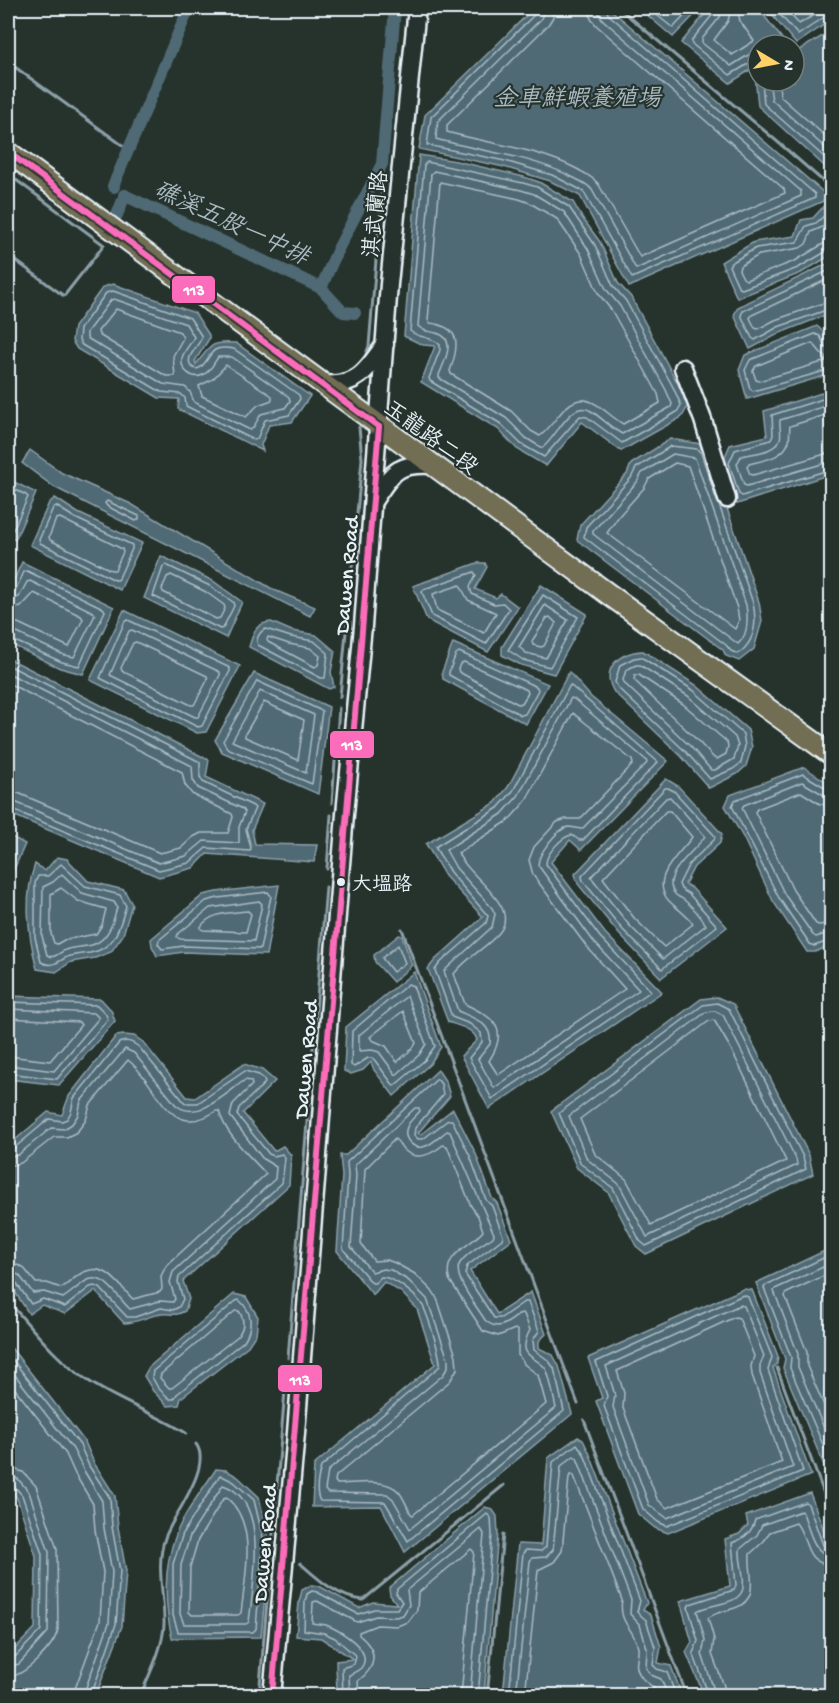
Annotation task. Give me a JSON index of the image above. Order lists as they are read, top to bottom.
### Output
{
  "streets": {
    "main road": ["玉龍路二段"],
    "street": ["淇武蘭路", "Dawen Road"]
  },
  "crossings": [
    ["淇武蘭路", "玉龍路二段"],
    ["淇武蘭路", "Dawen Road"],
    ["玉龍路二段", "Dawen Road"]
  ],
  "water": ["金車鮮蝦養殖場", "礁溪五股一中排"],
  "places": ["大塭路"],
  "lines": ["transit line 113"],
  "north": "right"
}
